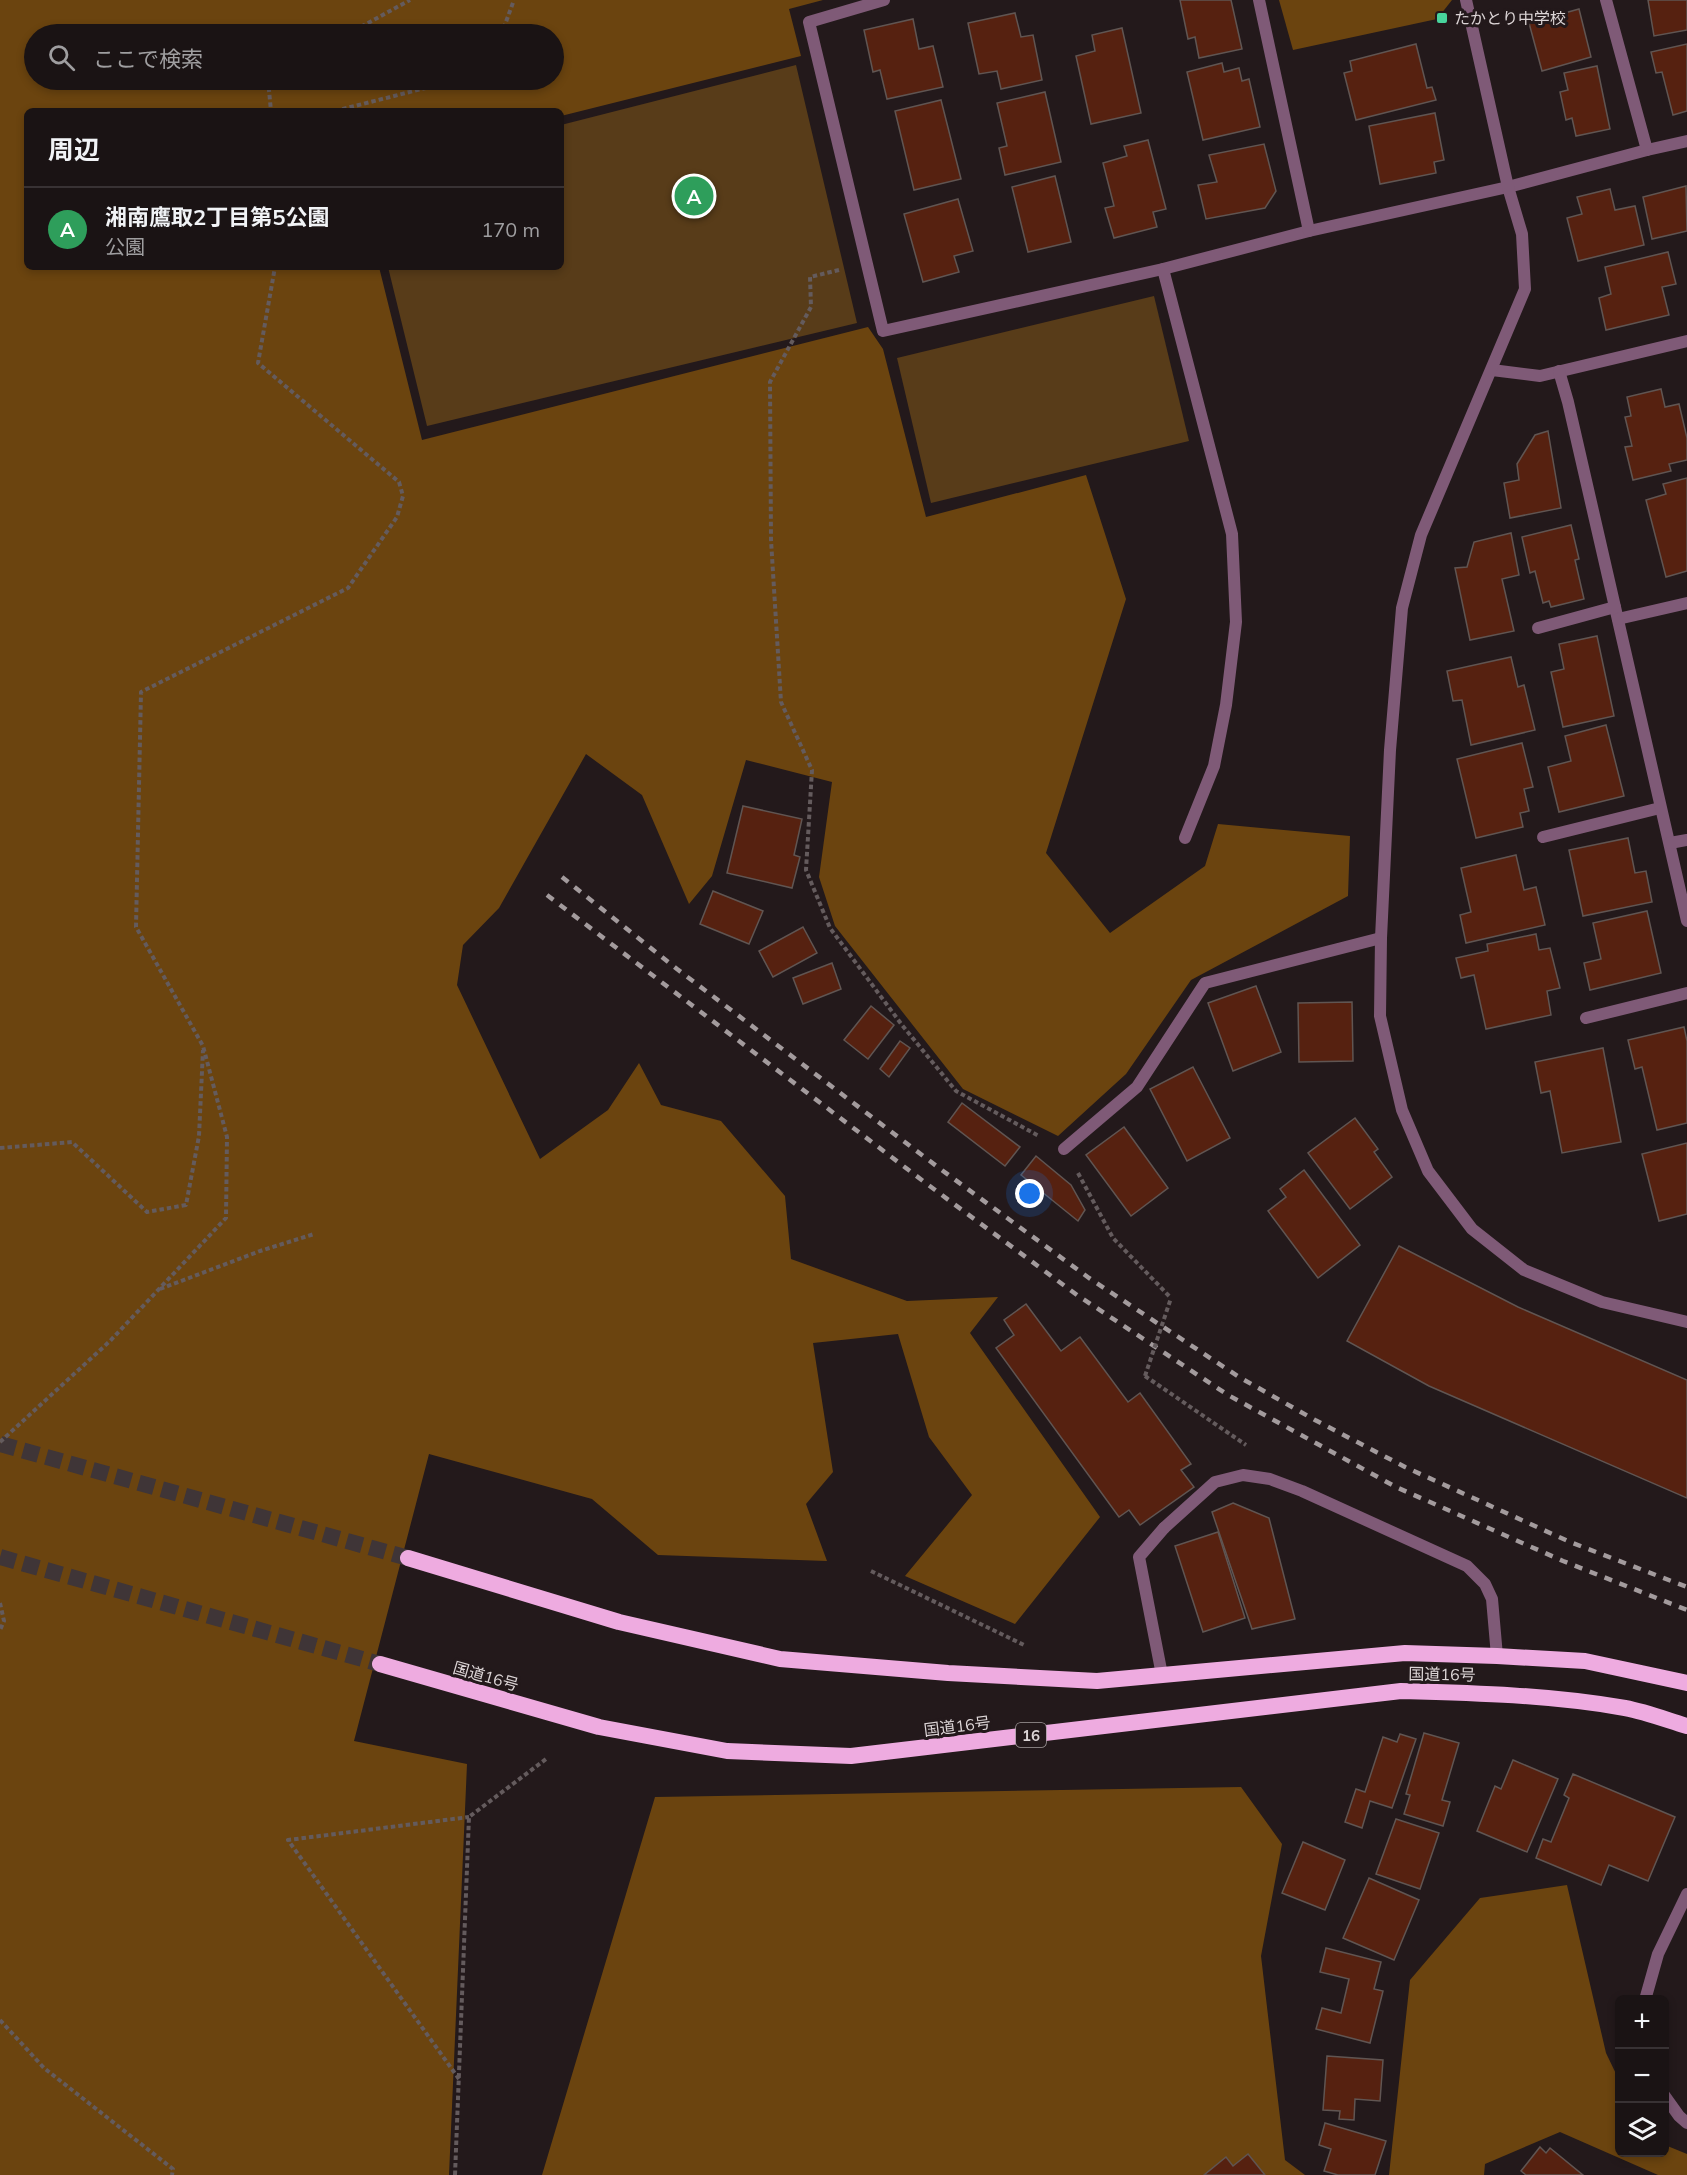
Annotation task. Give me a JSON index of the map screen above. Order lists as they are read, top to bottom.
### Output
{
  "streets": {
    "highway": ["国道16号", "16"]
  },
  "places": {
    "transit": ["たかとり中学校"]
  },
  "page": {
    "search": "ここで検索",
    "heading": "周辺",
    "pins": "A",
    "list": [
      {
        "mark": "A",
        "name": "湘南鷹取2丁目第5公園",
        "note": "公園",
        "value": "170 m"
      }
    ],
    "map_buttons": ["+", "−"]
  }
}
